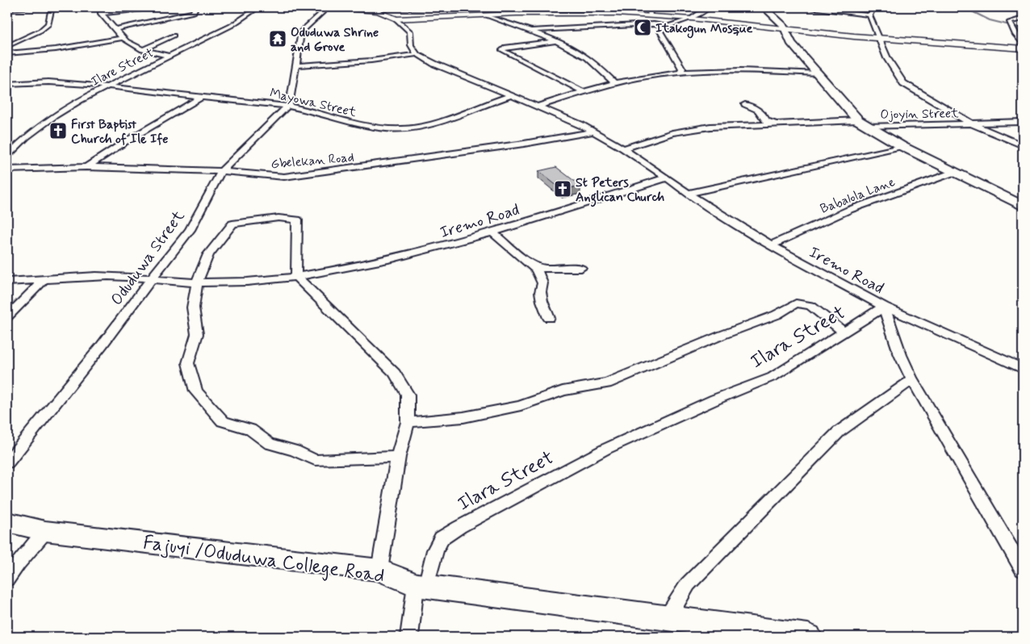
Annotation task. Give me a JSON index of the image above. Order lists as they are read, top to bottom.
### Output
{
  "streets": {
    "main road": ["Fajuyi /Oduduwa College Road"],
    "street": [
      "Ilare Street",
      "Mayowa Street",
      "Ojoyin Street",
      "Gbelekan Road",
      "Babalola Lane",
      "Iremo Road",
      "Oduduwa Street",
      "Ilara Street"
    ]
  },
  "crossings": [
    ["Ilare Street", "Mayowa Street"],
    ["Mayowa Street", "Iremo Road"],
    ["Mayowa Street", "Oduduwa Street"],
    ["Ojoyin Street", "Iremo Road"],
    ["Gbelekan Road", "Iremo Road"],
    ["Gbelekan Road", "Oduduwa Street"],
    ["Babalola Lane", "Iremo Road"],
    ["Iremo Road", "Oduduwa Street"],
    ["Iremo Road", "Ilara Street"],
    ["Ilara Street", "Fajuyi /Oduduwa College Road"]
  ],
  "places": {
    "mosque": ["Itakogun Mosque"],
    "temple": ["Oduduwa Shrine and Grove"],
    "church": ["First Baptist Church of Ile Ife", "St Peters Anglican Church"]
  }
}
